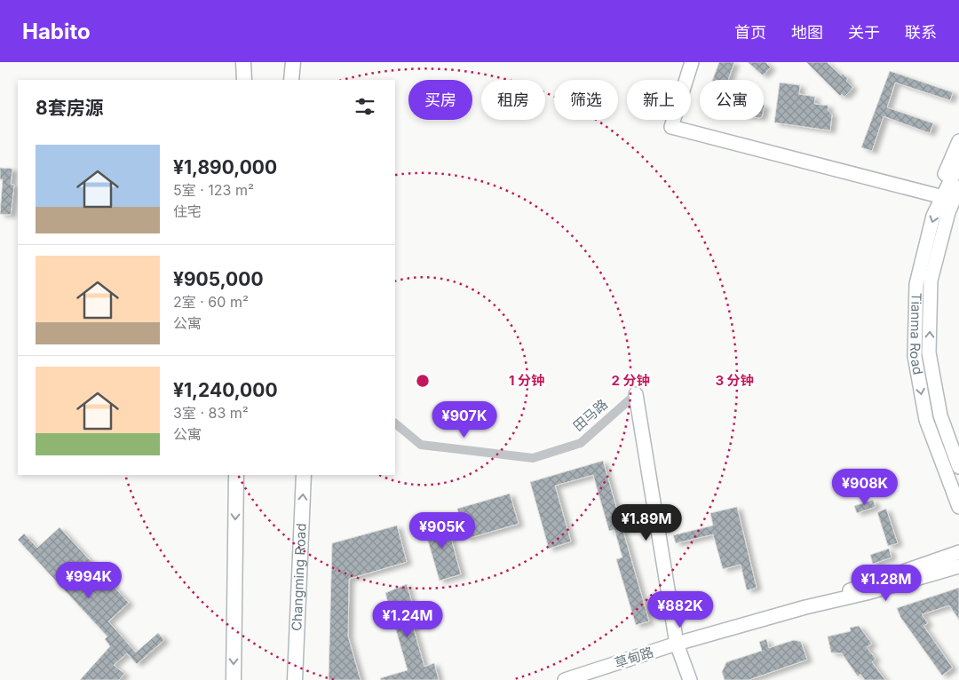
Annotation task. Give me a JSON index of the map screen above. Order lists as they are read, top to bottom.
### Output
{
  "streets": {
    "main road": ["Changming Road"],
    "street": ["Tianma Road", "田马路", "草甸路"]
  },
  "page": {
    "header": "Habito",
    "nav": [
      "首页",
      "地图",
      "关于",
      "联系"
    ],
    "chip": [
      "买房",
      "租房",
      "筛选",
      "新上",
      "公寓"
    ],
    "heading": "8套房源",
    "list": [
      {
        "name": "¥1,890,000",
        "note": "5室 · 123 m² · 住宅"
      },
      {
        "name": "¥905,000",
        "note": "2室 · 60 m² · 公寓"
      },
      {
        "name": "¥1,240,000",
        "note": "3室 · 83 m² · 公寓"
      }
    ],
    "price": [
      "¥907K",
      "¥908K",
      "¥1.89M",
      "¥905K",
      "¥994K",
      "¥1.28M",
      "¥882K",
      "¥1.24M"
    ]
  },
  "rings": ["1 分钟", "2 分钟", "3 分钟"]
}
